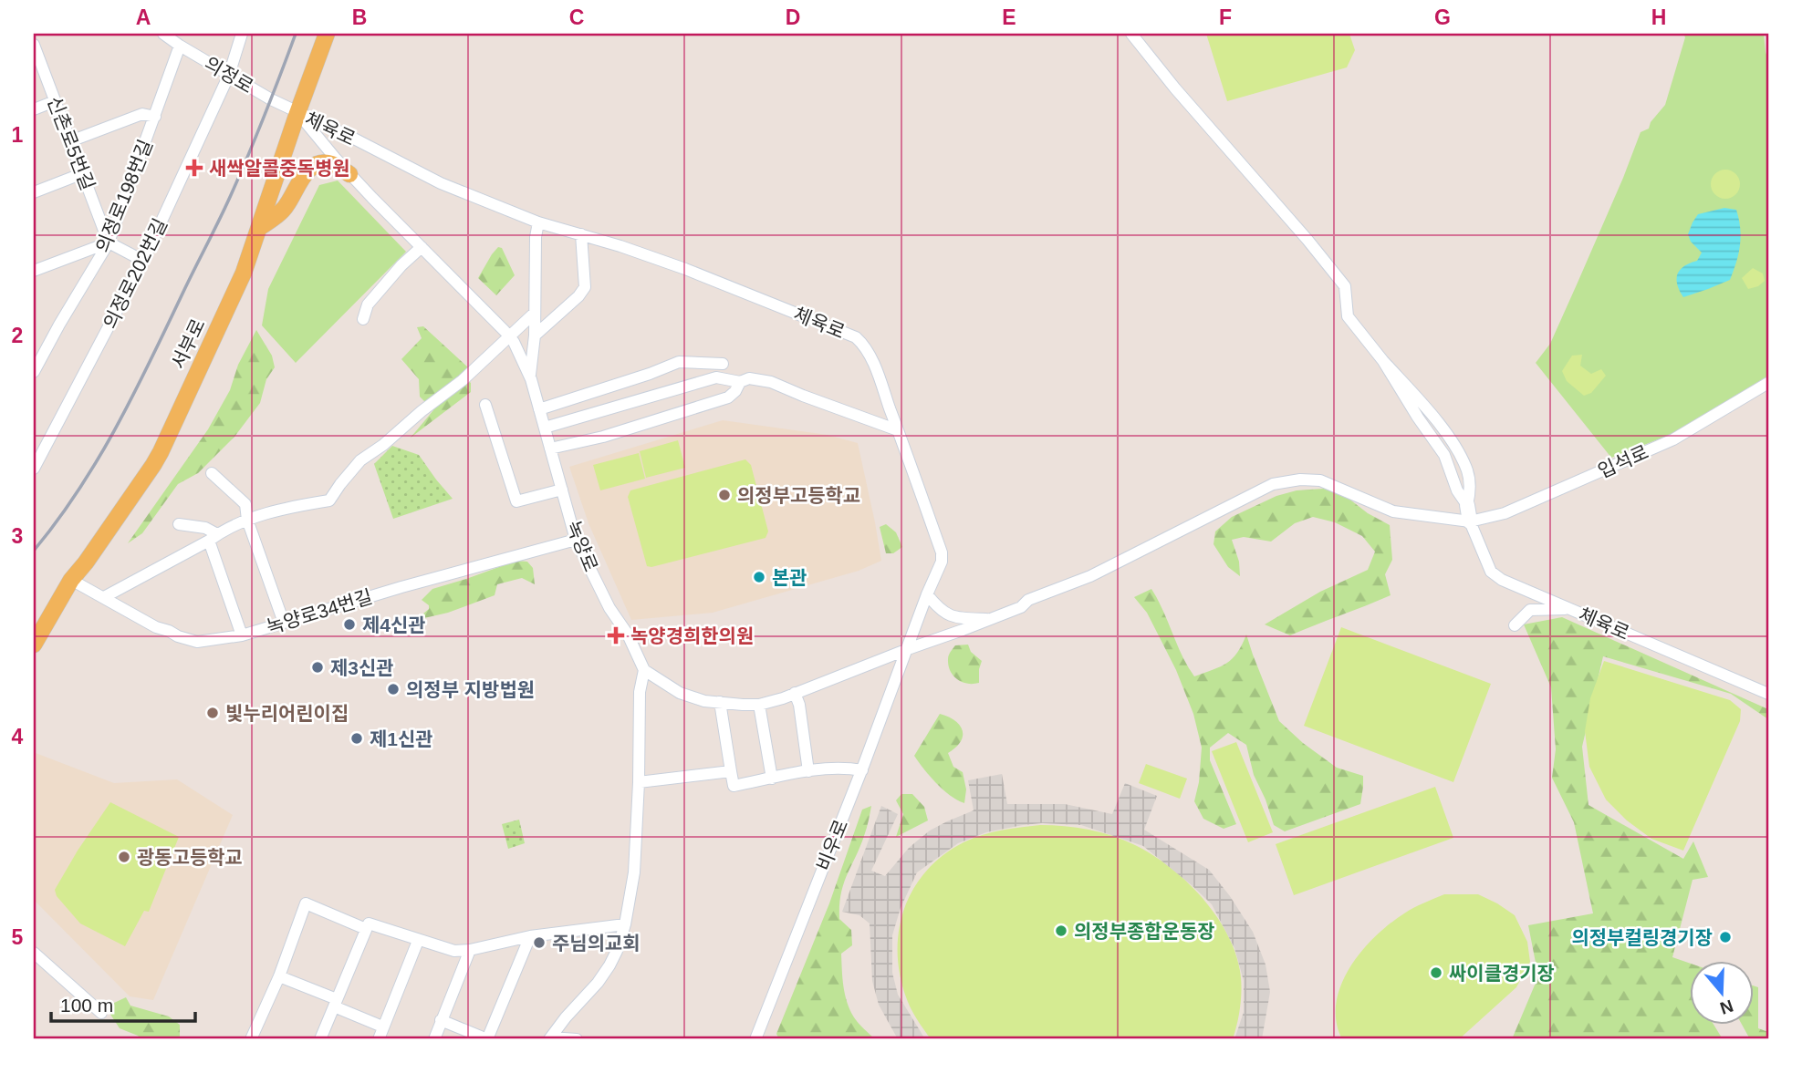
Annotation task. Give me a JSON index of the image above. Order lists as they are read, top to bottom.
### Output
{
  "streets": {
    "main road": ["서부로"],
    "street": [
      "의정로",
      "체육로",
      "신촌로5번길",
      "의정로198번길",
      "의정로202번길",
      "입석로",
      "녹양로",
      "녹양로34번길",
      "비우로"
    ]
  },
  "crossings": [
    ["의정로", "체육로"],
    ["의정로", "의정로198번길"],
    ["의정로", "의정로202번길"],
    ["의정로", "서부로"],
    ["의정로", "녹양로"],
    ["체육로", "서부로"],
    ["체육로", "입석로"],
    ["체육로", "녹양로"],
    ["체육로", "비우로"],
    ["신촌로5번길", "의정로198번길"],
    ["서부로", "녹양로"],
    ["서부로", "녹양로34번길"],
    ["입석로", "비우로"],
    ["녹양로", "녹양로34번길"]
  ],
  "places": {
    "health": ["새싹알콜중독병원", "녹양경희한의원"],
    "other": [
      "의정부고등학교",
      "본관",
      "제4신관",
      "제3신관",
      "의정부 지방법원",
      "빛누리어린이집",
      "제1신관",
      "광동고등학교",
      "의정부종합운동장",
      "의정부컬링경기장",
      "주님의교회",
      "싸이클경기장"
    ]
  },
  "scale_bar": "100 m",
  "north": "bottom",
  "grid": {
    "columns": [
      "A",
      "B",
      "C",
      "D",
      "E",
      "F",
      "G",
      "H"
    ],
    "rows": [
      "1",
      "2",
      "3",
      "4",
      "5"
    ]
  }
}
